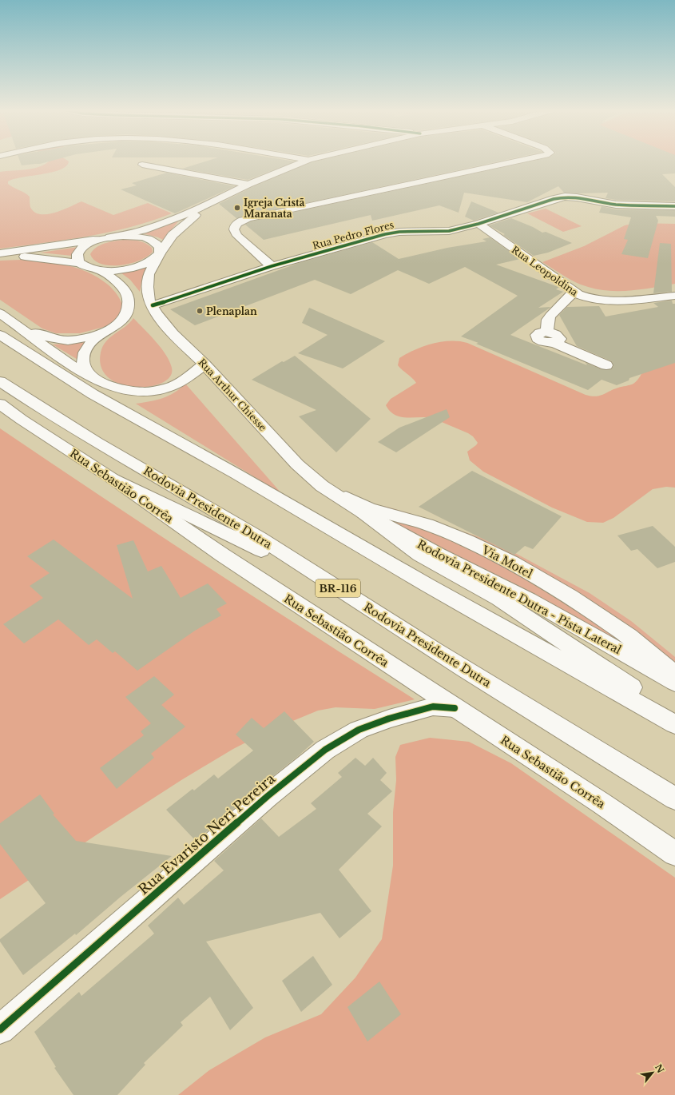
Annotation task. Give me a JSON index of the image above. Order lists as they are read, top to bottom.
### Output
{
  "streets": {
    "main road": [
      "Rua Pedro Flores",
      "Rua Leopoldina",
      "Rua Arthur Chiesse",
      "Rua Sebastião Corrêa",
      "Rodovia Presidente Dutra",
      "Via Motel",
      "BR-116",
      "Rodovia Presidente Dutra - Pista Lateral",
      "Rua Evaristo Neri Pereira"
    ]
  },
  "crossings": [
    ["Rua Pedro Flores", "Rua Leopoldina"],
    ["Rua Pedro Flores", "Rua Arthur Chiesse"],
    ["Rua Arthur Chiesse", "Via Motel"],
    ["Rua Arthur Chiesse", "Rodovia Presidente Dutra - Pista Lateral"],
    ["Rua Sebastião Corrêa", "Rua Evaristo Neri Pereira"]
  ],
  "places": ["Igreja Cristã Maranata", "Plenaplan"],
  "north": "top right"
}
